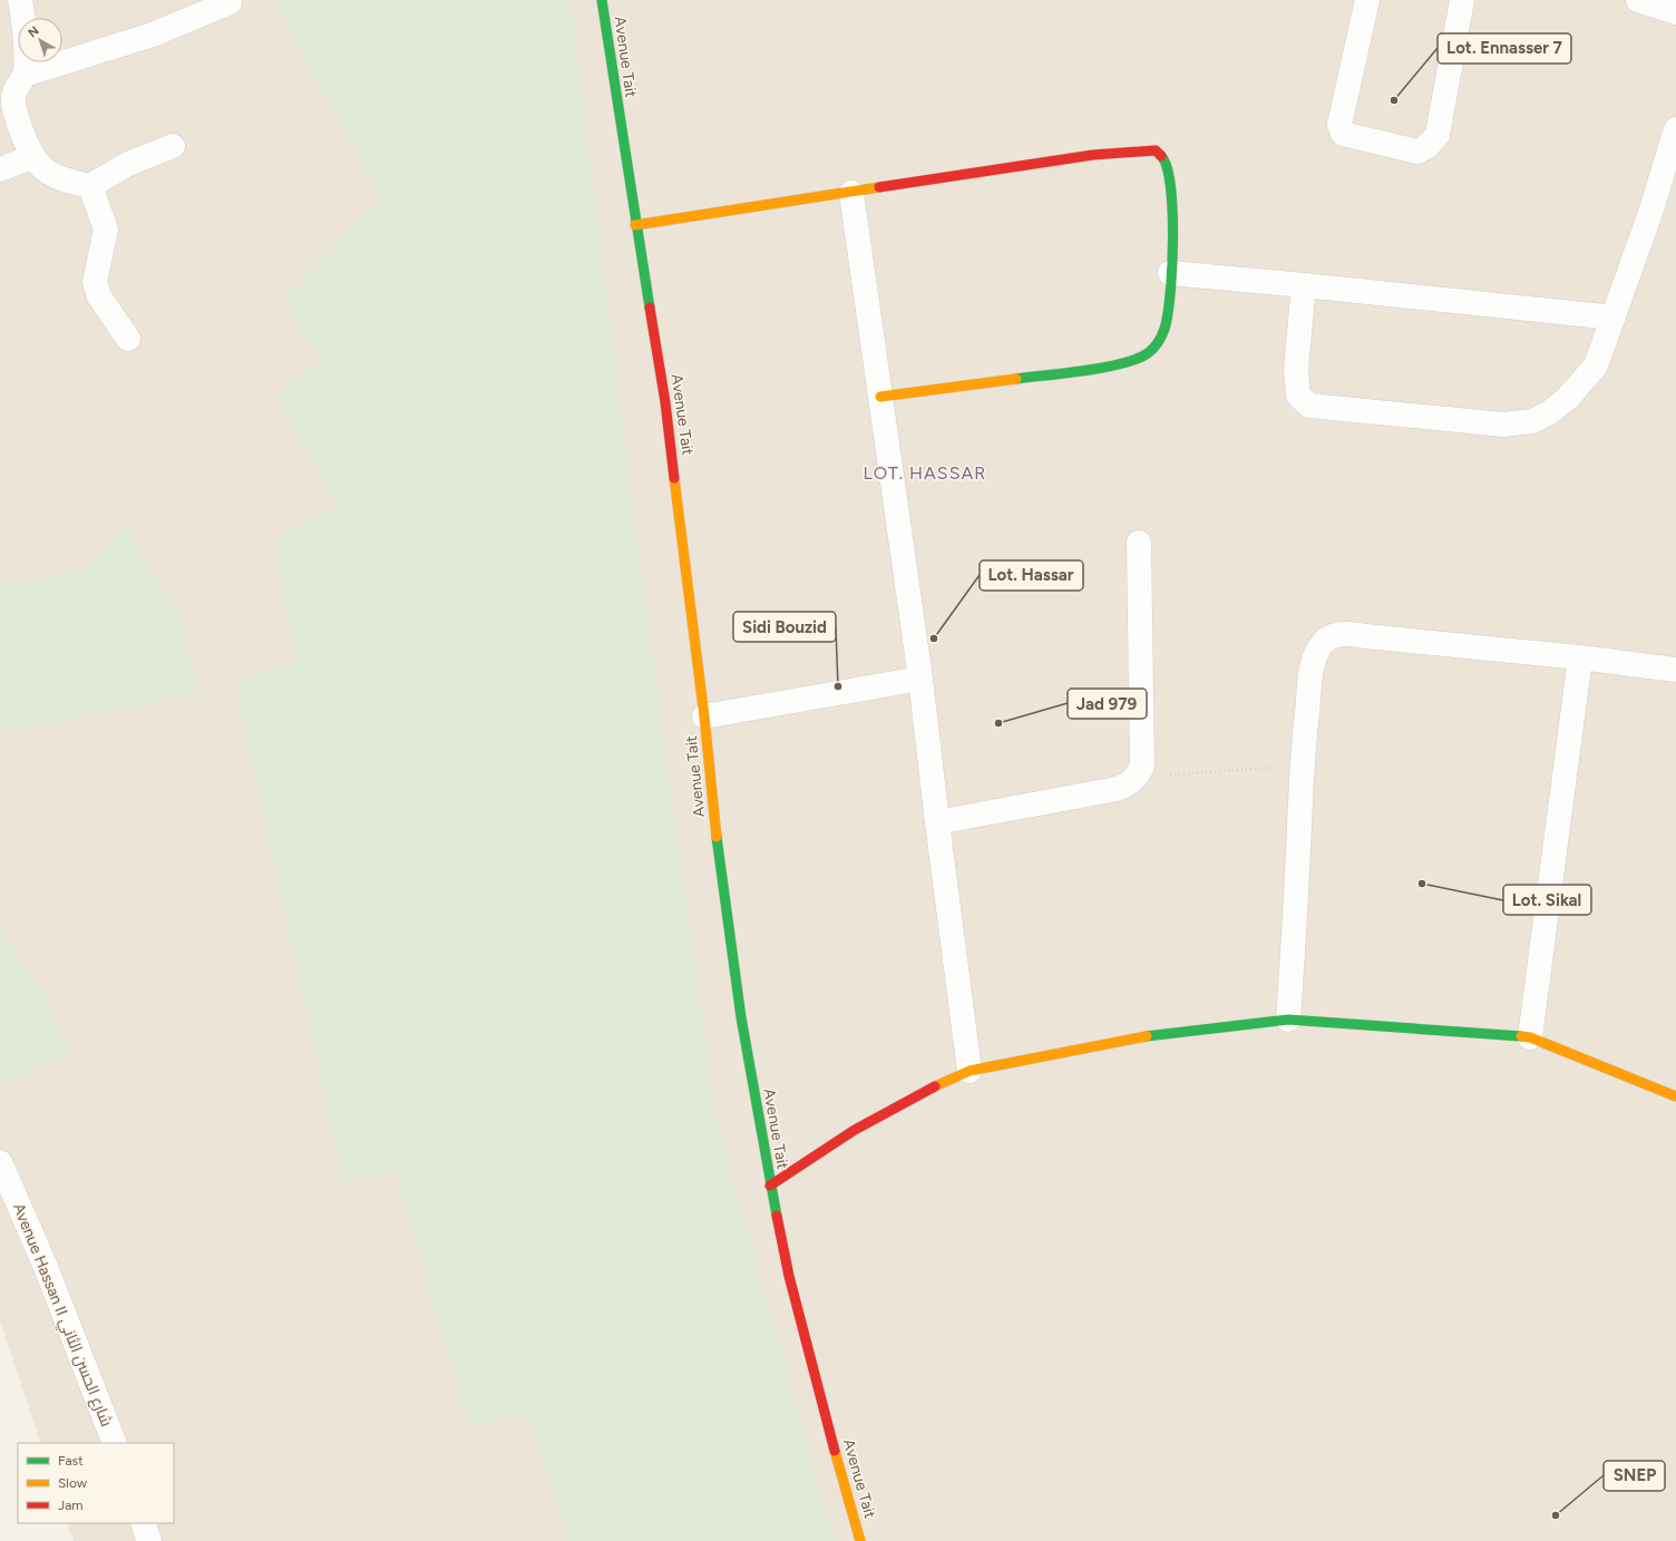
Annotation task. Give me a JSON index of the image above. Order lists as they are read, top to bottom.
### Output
{
  "streets": {
    "street": ["Avenue Tait", "Avenue Hassan II شارع الحسن الثاني"]
  },
  "districts": ["LOT. HASSAR"],
  "places": [
    "Lot. Ennasser 7",
    "Lot. Hassar",
    "Sidi Bouzid",
    "Jad 979",
    "Lot. Sikal",
    "SNEP"
  ],
  "legend": ["Fast", "Slow", "Jam"],
  "north": "top left"
}
